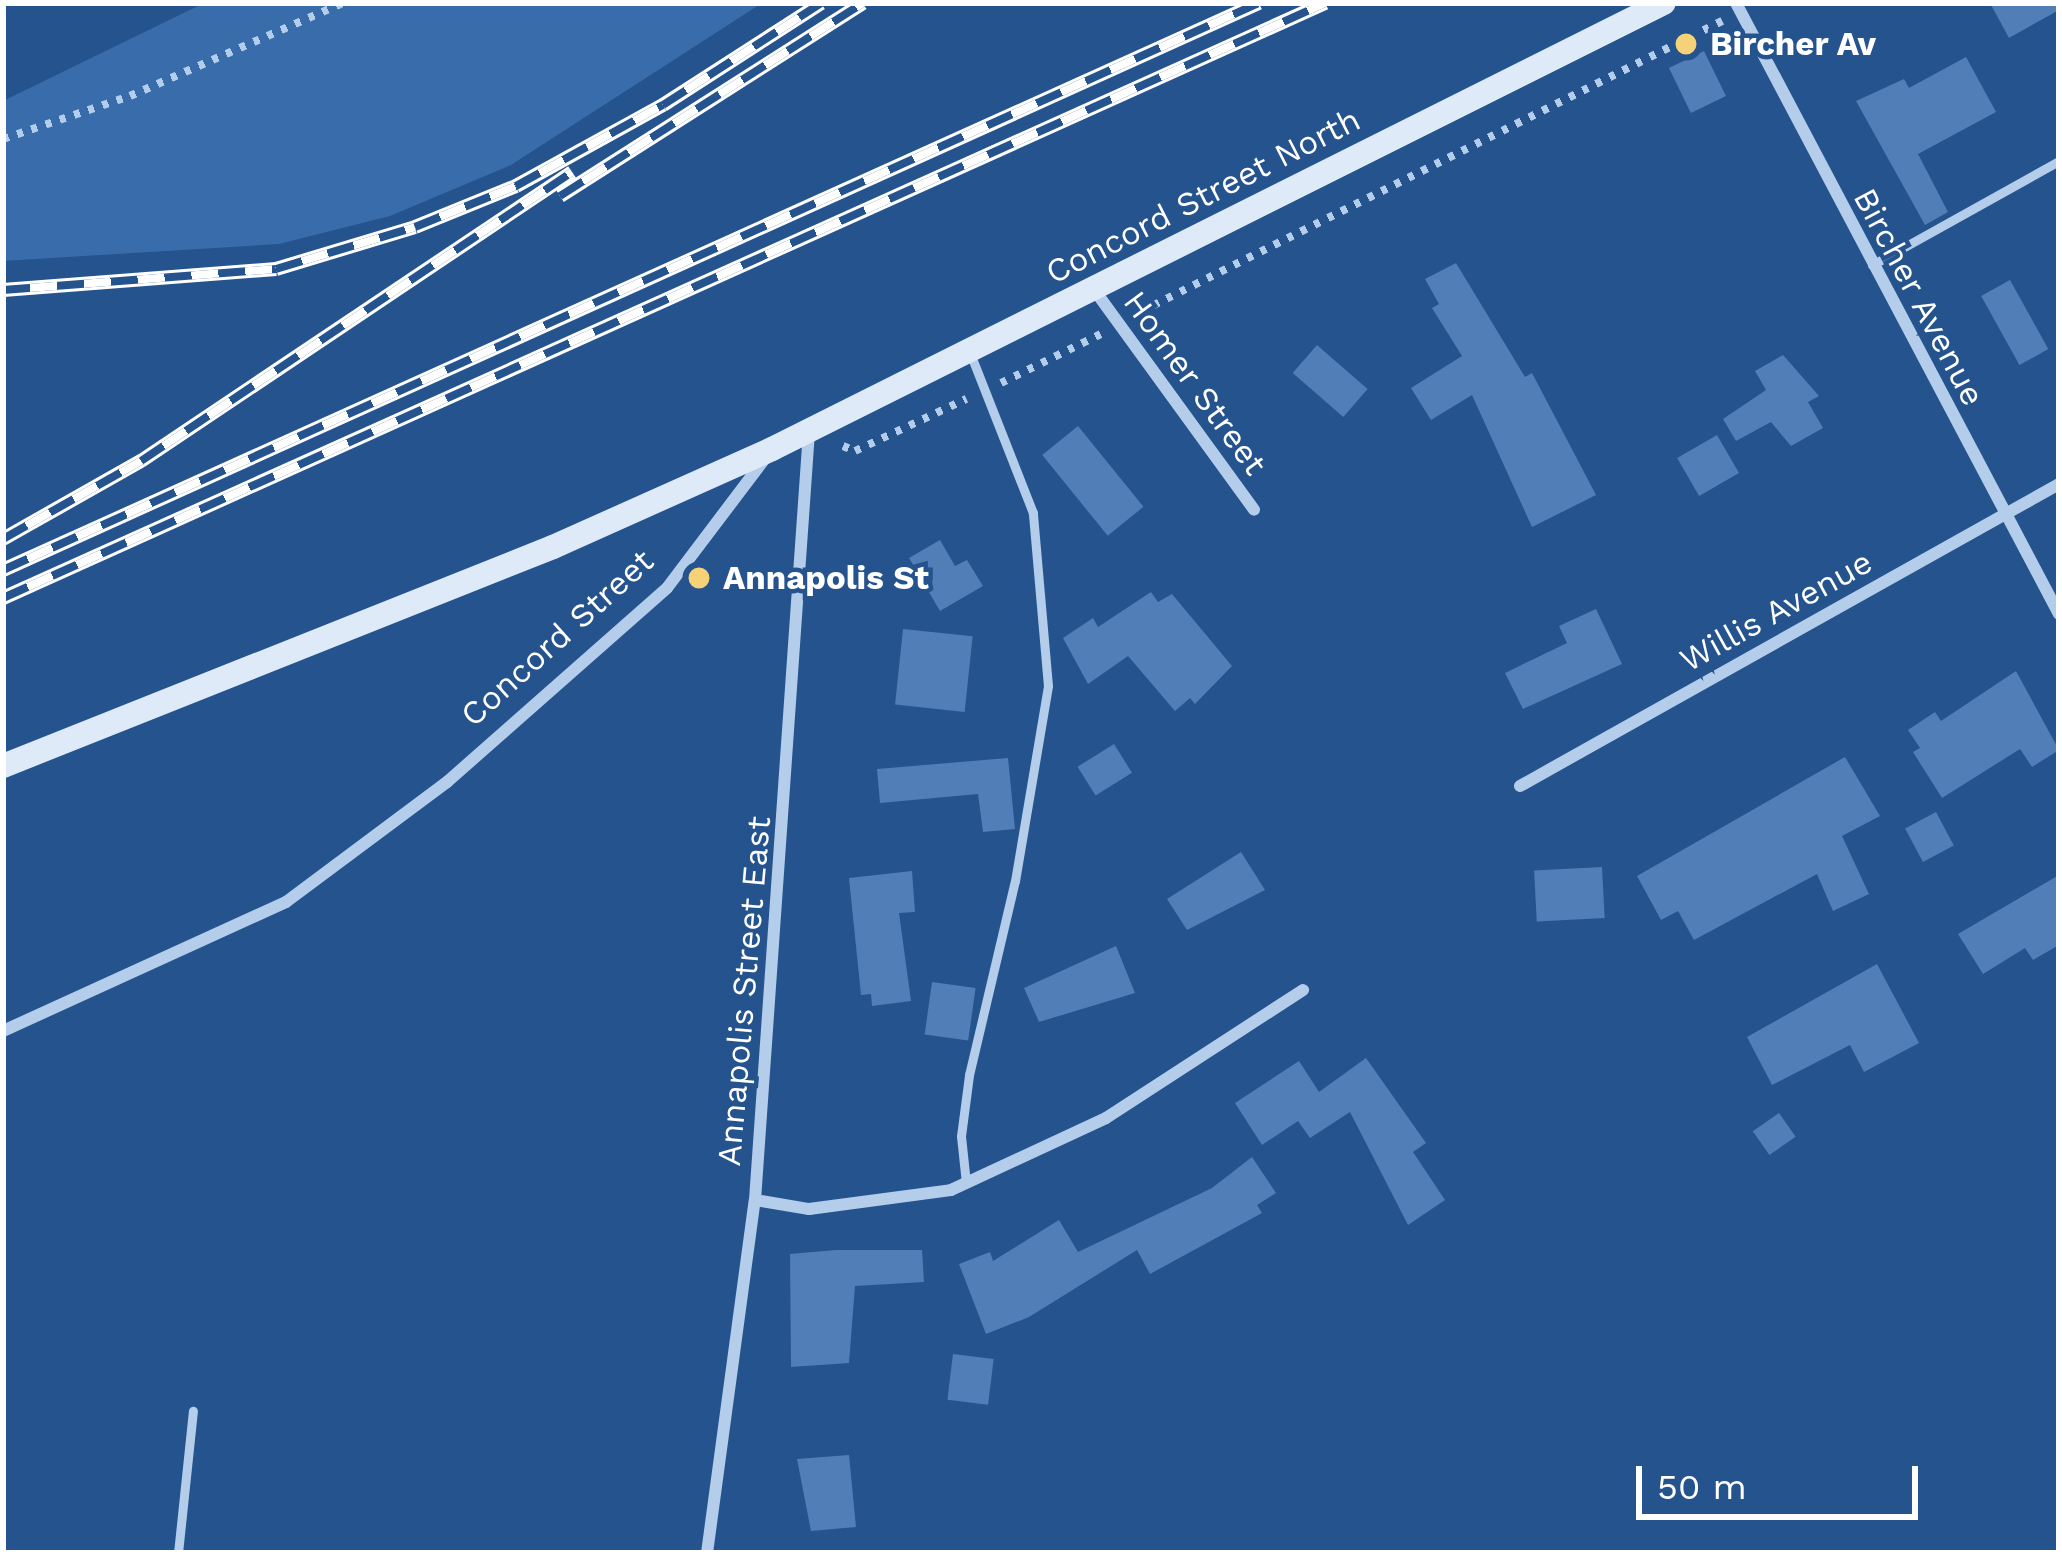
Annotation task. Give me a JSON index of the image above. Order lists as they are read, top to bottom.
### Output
{
  "streets": {
    "main road": ["Concord Street North", "Concord Street"],
    "street": [
      "Bircher Avenue",
      "Homer Street",
      "Willis Avenue",
      "Annapolis Street East"
    ]
  },
  "crossings": [
    ["Concord Street North", "Homer Street"],
    ["Concord Street North", "Concord Street"],
    ["Concord Street North", "Annapolis Street East"],
    ["Bircher Avenue", "Willis Avenue"]
  ],
  "places": ["Bircher Av", "Annapolis St"],
  "scale_bar": "50 m"
}
